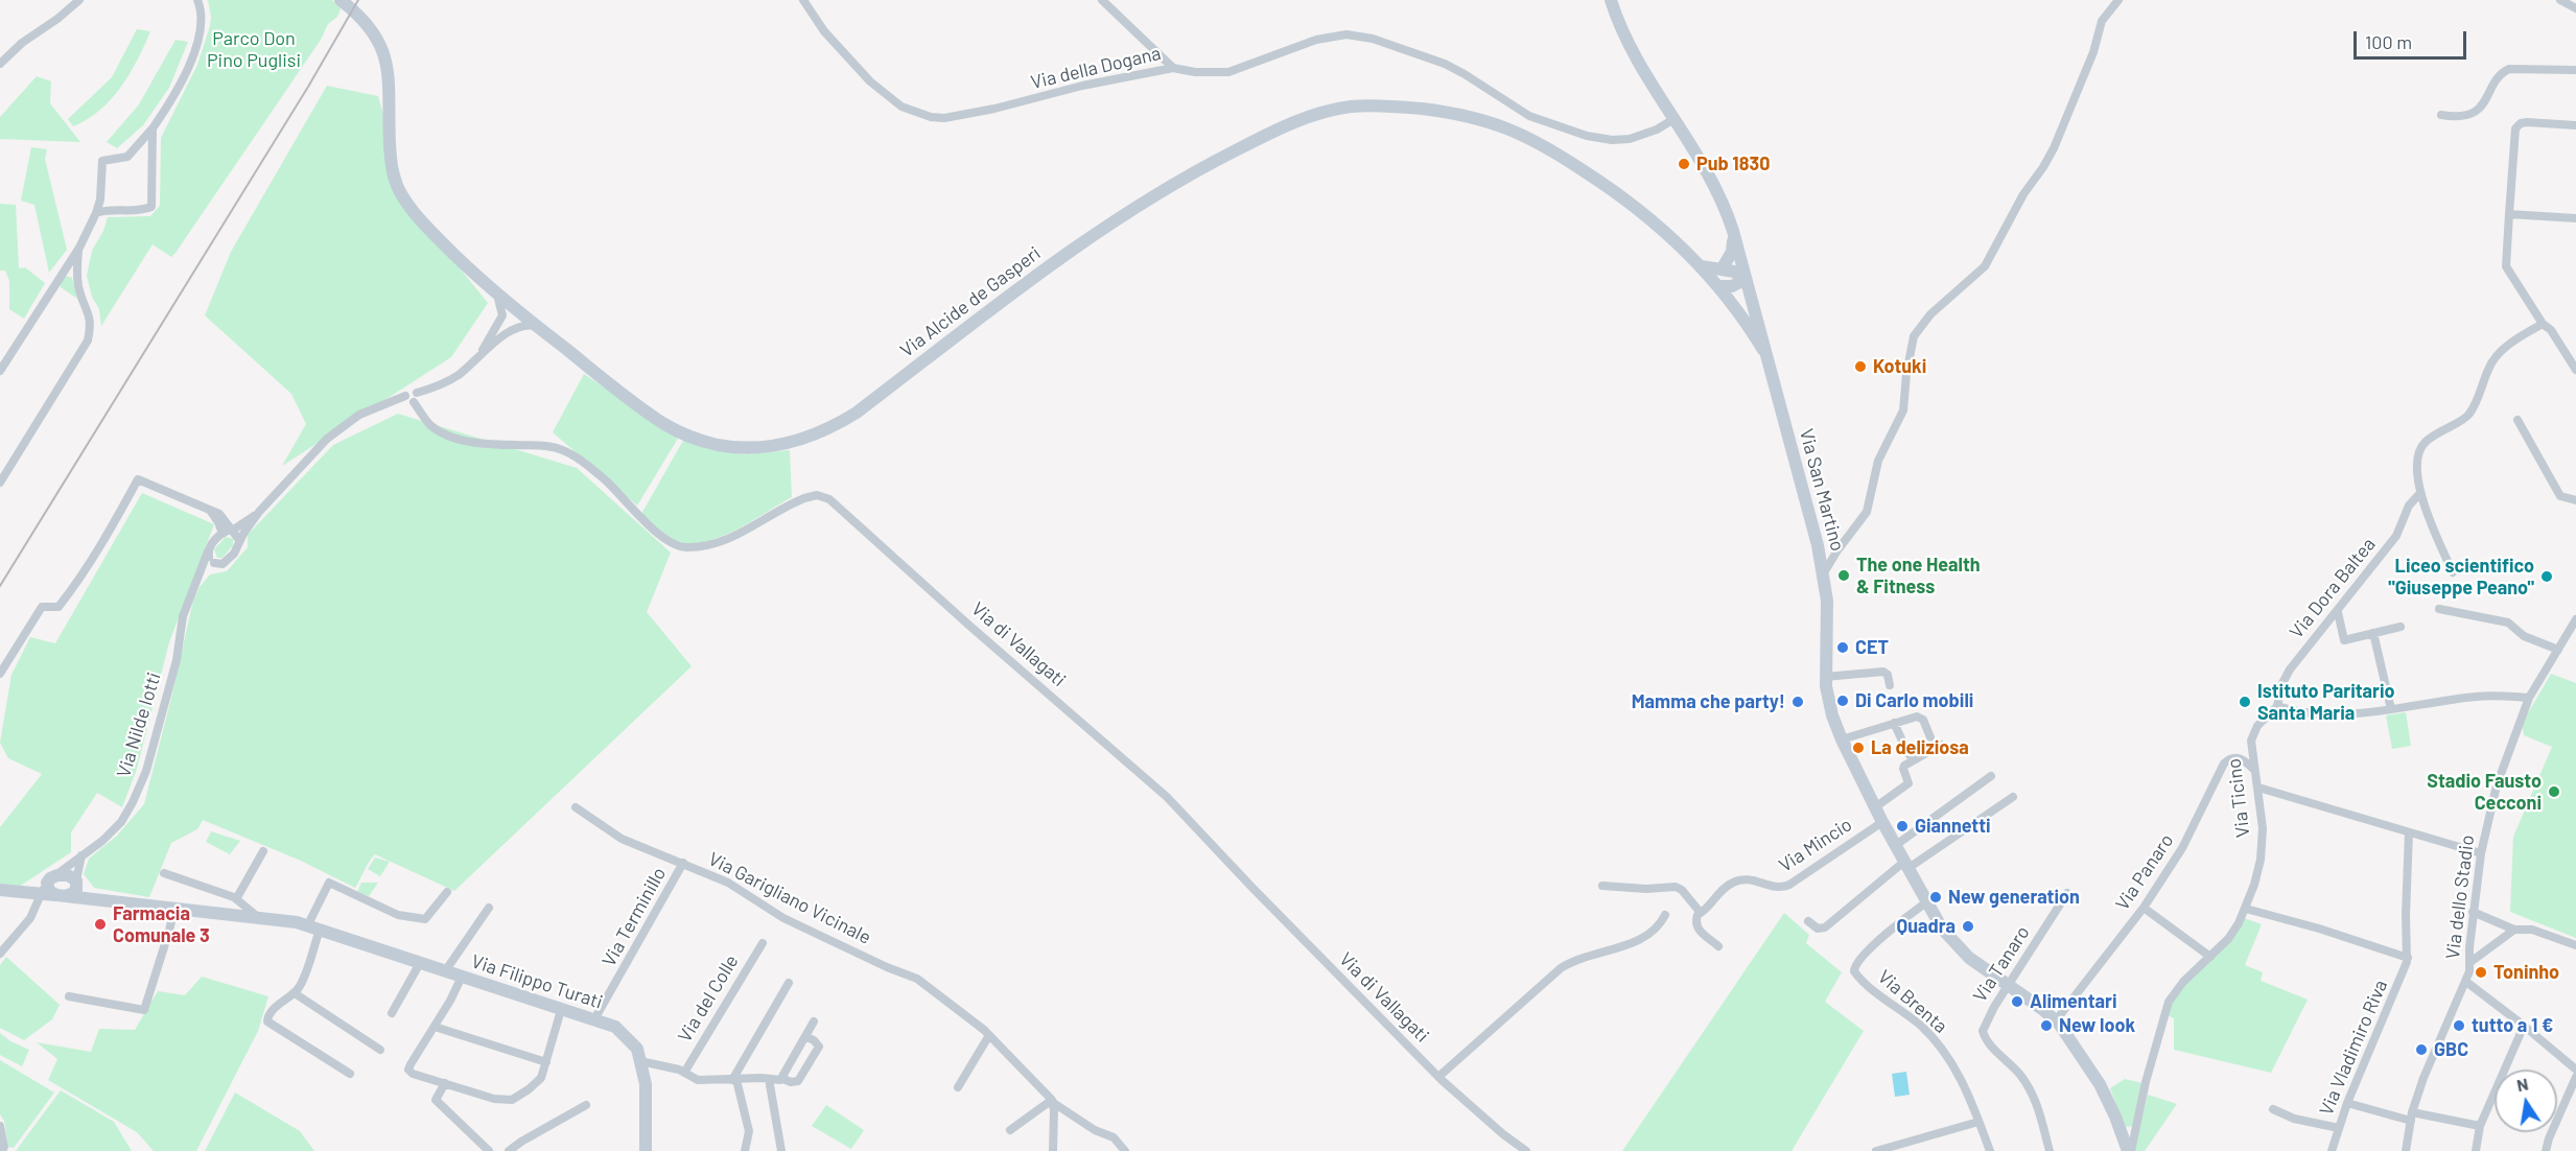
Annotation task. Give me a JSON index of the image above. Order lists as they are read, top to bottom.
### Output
{
  "streets": {
    "street": [
      "Via della Dogana",
      "Via Alcide de Gasperi",
      "Via San Martino",
      "Via Dora Baltea",
      "Via di Vallagati",
      "Via Nilde Iotti",
      "Via Ticino",
      "Via Mincio",
      "Via Panaro",
      "Via dello Stadio",
      "Via Garigliano Vicinale",
      "Via Terminillo",
      "Via Tanaro",
      "Via Filippo Turati",
      "Via del Colle",
      "Via Brenta",
      "Via Vladimiro Riva"
    ]
  },
  "crossings": [
    ["Via della Dogana", "Via San Martino"],
    ["Via Alcide de Gasperi", "Via San Martino"],
    ["Via San Martino", "Via Ticino"],
    ["Via San Martino", "Via Mincio"],
    ["Via San Martino", "Via Panaro"],
    ["Via San Martino", "Via Tanaro"],
    ["Via San Martino", "Via Brenta"],
    ["Via Dora Baltea", "Via Ticino"],
    ["Via di Vallagati", "Via Nilde Iotti"],
    ["Via Nilde Iotti", "Via Filippo Turati"],
    ["Via Ticino", "Via Panaro"],
    ["Via Garigliano Vicinale", "Via Terminillo"],
    ["Via Terminillo", "Via Filippo Turati"]
  ],
  "parks": ["Parco Don Pino Puglisi"],
  "places": [
    "Pub 1830",
    "Kotuki",
    "The one Health & Fitness",
    "Liceo scientifico \"Giuseppe Peano\"",
    "CET",
    "Di Carlo mobili",
    "Mamma che party!",
    "Istituto Paritario Santa Maria",
    "La deliziosa",
    "Stadio Fausto Cecconi",
    "Giannetti",
    "New generation",
    "Farmacia Comunale 3",
    "Quadra",
    "Toninho",
    "Alimentari",
    "New look",
    "tutto a 1 €",
    "GBC"
  ],
  "scale_bar": "100 m",
  "north": "top"
}
